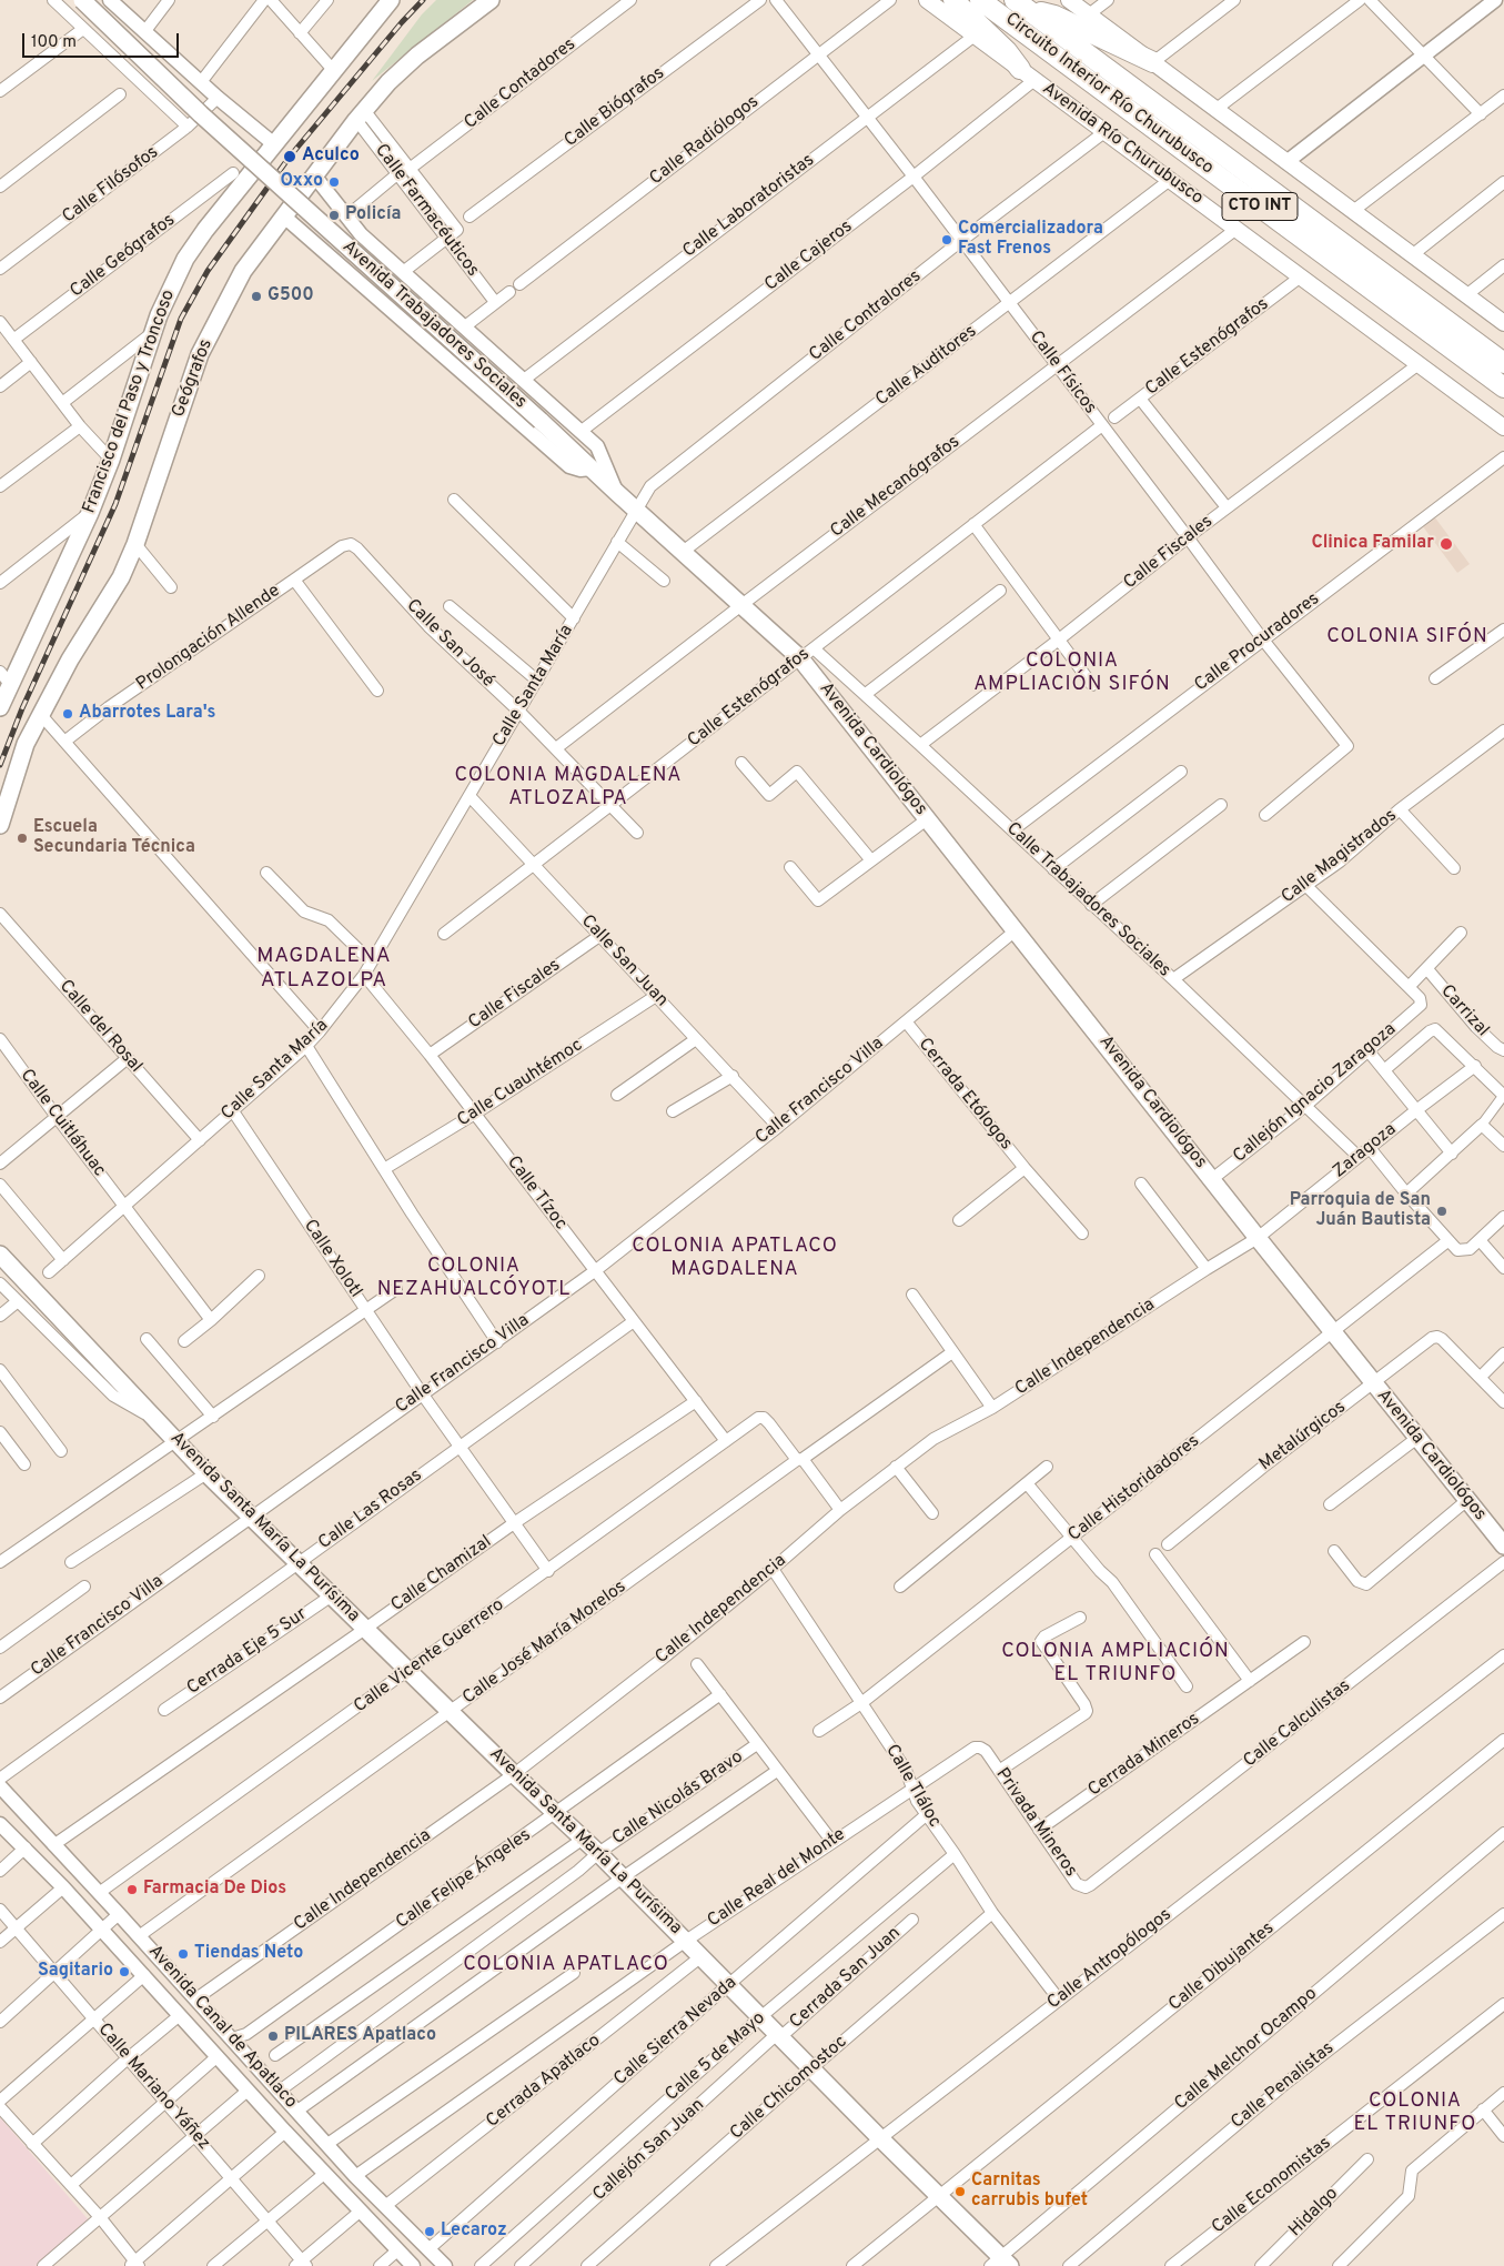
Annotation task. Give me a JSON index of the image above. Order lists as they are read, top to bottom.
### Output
{
  "streets": {
    "highway": ["Circuito Interior Río Churubusco", "CTO INT"],
    "main road": [
      "Avenida Río Churubusco",
      "Avenida Trabajadores Sociales",
      "Geógrafos",
      "Francisco del Paso y Troncoso",
      "Avenida Cardiológos",
      "Avenida Santa María La Purísima"
    ],
    "street": [
      "Calle Contadores",
      "Calle Biógrafos",
      "Calle Radiólogos",
      "Calle Filósofos",
      "Calle Laboratoristas",
      "Calle Farmacéuticos",
      "Calle Geógrafos",
      "Calle Cajeros",
      "Calle Contralores",
      "Calle Estenógrafos",
      "Calle Auditores",
      "Calle Físicos",
      "Calle Mecanógrafos",
      "Calle Fiscales",
      "Prolongación Allende",
      "Calle Procuradores",
      "Calle San José",
      "Calle Santa María",
      "Calle Magistrados",
      "Calle Trabajadores Sociales",
      "Calle San Juan",
      "Carrizal",
      "Calle del Rosal",
      "Calle Cuauhtémoc",
      "Calle Francisco Villa",
      "Callejón Ignacio Zaragoza",
      "Cerrada Etólogos",
      "Calle Cuitláhuac",
      "Zaragoza",
      "Calle Tízoc",
      "Calle Xolotl",
      "Calle Independencia",
      "Metalúrgicos",
      "Calle Historidadores",
      "Calle Las Rosas",
      "Calle Chamizal",
      "Calle José María Morelos",
      "Cerrada Eje 5 Sur",
      "Calle Vicente Guerrero",
      "Calle Calculistas",
      "Cerrada Mineros",
      "Calle Tláloc",
      "Calle Nicolás Bravo",
      "Privada Mineros",
      "Calle Real del Monte",
      "Calle Felipe Ángeles",
      "Calle Antropólogos",
      "Calle Dibujantes",
      "Cerrada San Juan",
      "Avenida Canal de Apatlaco",
      "Calle Sierra Nevada",
      "Calle Melchor Ocampo",
      "Calle 5 de Mayo",
      "Cerrada Apatlaco",
      "Calle Penalistas",
      "Calle Mariano Yáñez",
      "Calle Chicomostoc",
      "Callejón San Juan",
      "Calle Economistas",
      "Hidalgo"
    ]
  },
  "crossings": [
    ["Calle Contadores", "Calle Farmacéuticos"],
    ["Calle Radiólogos", "Calle Físicos"],
    ["Avenida Río Churubusco", "Calle Laboratoristas"],
    ["Avenida Río Churubusco", "Calle Cajeros"],
    ["Avenida Río Churubusco", "Calle Contralores"],
    ["Avenida Río Churubusco", "Calle Estenógrafos"],
    ["Avenida Río Churubusco", "Calle Auditores"],
    ["Avenida Río Churubusco", "Calle Mecanógrafos"],
    ["Avenida Río Churubusco", "Calle Fiscales"],
    ["Calle Laboratoristas", "Avenida Trabajadores Sociales"],
    ["Calle Laboratoristas", "Calle Físicos"],
    ["Calle Farmacéuticos", "Geógrafos"],
    ["Calle Cajeros", "Avenida Trabajadores Sociales"],
    ["Calle Cajeros", "Calle Físicos"],
    ["Calle Contralores", "Avenida Trabajadores Sociales"],
    ["Calle Contralores", "Calle Físicos"],
    ["Calle Contralores", "Calle Santa María"],
    ["Avenida Trabajadores Sociales", "Calle Estenógrafos"],
    ["Avenida Trabajadores Sociales", "Calle Auditores"],
    ["Avenida Trabajadores Sociales", "Geógrafos"],
    ["Avenida Trabajadores Sociales", "Calle Mecanógrafos"],
    ["Avenida Trabajadores Sociales", "Calle Santa María"],
    ["Avenida Trabajadores Sociales", "Avenida Cardiológos"],
    ["Avenida Trabajadores Sociales", "Calle Trabajadores Sociales"],
    ["Calle Estenógrafos", "Calle Físicos"],
    ["Calle Estenógrafos", "Calle San José"],
    ["Calle Estenógrafos", "Avenida Cardiológos"],
    ["Calle Estenógrafos", "Calle Trabajadores Sociales"],
    ["Calle Estenógrafos", "Calle San Juan"],
    ["Calle Auditores", "Calle Físicos"],
    ["Calle Físicos", "Calle Mecanógrafos"],
    ["Calle Físicos", "Calle Fiscales"],
    ["Calle Físicos", "Calle Procuradores"],
    ["Calle Mecanógrafos", "Calle San José"],
    ["Calle Fiscales", "Calle Trabajadores Sociales"],
    ["Calle Fiscales", "Calle San Juan"],
    ["Calle Fiscales", "Calle Tízoc"],
    ["Prolongación Allende", "Calle San José"],
    ["Calle Procuradores", "Calle Trabajadores Sociales"],
    ["Calle San José", "Calle Santa María"],
    ["Calle Santa María", "Calle San Juan"],
    ["Calle Santa María", "Calle del Rosal"],
    ["Calle Santa María", "Calle Cuitláhuac"],
    ["Calle Santa María", "Calle Tízoc"],
    ["Calle Santa María", "Calle Xolotl"],
    ["Avenida Cardiológos", "Calle Trabajadores Sociales"],
    ["Avenida Cardiológos", "Calle Francisco Villa"],
    ["Avenida Cardiológos", "Callejón Ignacio Zaragoza"],
    ["Avenida Cardiológos", "Zaragoza"],
    ["Avenida Cardiológos", "Calle Independencia"],
    ["Avenida Cardiológos", "Metalúrgicos"],
    ["Avenida Cardiológos", "Calle Historidadores"],
    ["Calle Magistrados", "Calle Trabajadores Sociales"],
    ["Calle Trabajadores Sociales", "Callejón Ignacio Zaragoza"],
    ["Calle Trabajadores Sociales", "Zaragoza"],
    ["Calle San Juan", "Calle Cuauhtémoc"],
    ["Calle San Juan", "Calle Francisco Villa"],
    ["Calle Cuauhtémoc", "Calle Tízoc"],
    ["Calle Francisco Villa", "Cerrada Etólogos"],
    ["Calle Francisco Villa", "Calle Tízoc"],
    ["Calle Francisco Villa", "Calle Xolotl"],
    ["Calle Francisco Villa", "Avenida Santa María La Purísima"],
    ["Zaragoza", "Calle Independencia"],
    ["Calle Tízoc", "Calle Las Rosas"],
    ["Calle Tízoc", "Calle Chamizal"],
    ["Calle Tízoc", "Calle Vicente Guerrero"],
    ["Calle Xolotl", "Calle Las Rosas"],
    ["Calle Xolotl", "Calle Chamizal"],
    ["Calle Xolotl", "Calle Vicente Guerrero"],
    ["Calle Independencia", "Avenida Santa María La Purísima"],
    ["Calle Independencia", "Calle Tláloc"],
    ["Calle Independencia", "Avenida Canal de Apatlaco"],
    ["Calle Historidadores", "Calle Tláloc"],
    ["Calle Las Rosas", "Avenida Santa María La Purísima"],
    ["Avenida Santa María La Purísima", "Calle Chamizal"],
    ["Avenida Santa María La Purísima", "Calle José María Morelos"],
    ["Avenida Santa María La Purísima", "Cerrada Eje 5 Sur"],
    ["Avenida Santa María La Purísima", "Calle Vicente Guerrero"],
    ["Avenida Santa María La Purísima", "Calle Nicolás Bravo"],
    ["Avenida Santa María La Purísima", "Calle Real del Monte"],
    ["Avenida Santa María La Purísima", "Calle Felipe Ángeles"],
    ["Avenida Santa María La Purísima", "Calle Antropólogos"],
    ["Avenida Santa María La Purísima", "Calle Dibujantes"],
    ["Avenida Santa María La Purísima", "Cerrada San Juan"],
    ["Avenida Santa María La Purísima", "Calle Sierra Nevada"],
    ["Avenida Santa María La Purísima", "Calle Melchor Ocampo"],
    ["Avenida Santa María La Purísima", "Calle 5 de Mayo"],
    ["Avenida Santa María La Purísima", "Cerrada Apatlaco"],
    ["Avenida Santa María La Purísima", "Calle Chicomostoc"],
    ["Avenida Santa María La Purísima", "Callejón San Juan"],
    ["Calle Chamizal", "Avenida Canal de Apatlaco"],
    ["Calle José María Morelos", "Calle Vicente Guerrero"],
    ["Calle José María Morelos", "Avenida Canal de Apatlaco"],
    ["Calle Vicente Guerrero", "Avenida Canal de Apatlaco"],
    ["Calle Calculistas", "Privada Mineros"],
    ["Cerrada Mineros", "Privada Mineros"],
    ["Calle Tláloc", "Calle Real del Monte"],
    ["Calle Tláloc", "Calle Antropólogos"],
    ["Calle Tláloc", "Calle Sierra Nevada"],
    ["Calle Tláloc", "Calle 5 de Mayo"],
    ["Calle Tláloc", "Calle Chicomostoc"],
    ["Calle Nicolás Bravo", "Avenida Canal de Apatlaco"],
    ["Privada Mineros", "Calle Real del Monte"],
    ["Calle Real del Monte", "Avenida Canal de Apatlaco"],
    ["Calle Felipe Ángeles", "Avenida Canal de Apatlaco"],
    ["Cerrada San Juan", "Callejón San Juan"],
    ["Avenida Canal de Apatlaco", "Calle Sierra Nevada"],
    ["Avenida Canal de Apatlaco", "Cerrada Apatlaco"]
  ],
  "districts": [
    "COLONIA SIFÓN",
    "COLONIA AMPLIACIÓN SIFÓN",
    "COLONIA MAGDALENA ATLOZALPA",
    "MAGDALENA ATLAZOLPA",
    "COLONIA APATLACO MAGDALENA",
    "COLONIA NEZAHUALCÓYOTL",
    "COLONIA AMPLIACIÓN EL TRIUNFO",
    "COLONIA APATLACO",
    "COLONIA EL TRIUNFO"
  ],
  "places": [
    "Aculco",
    "Oxxo",
    "Policía",
    "Comercializadora Fast Frenos",
    "G500",
    "Clinica Familar",
    "Abarrotes Lara's",
    "Escuela Secundaria Técnica",
    "Parroquia de San Juán Bautista",
    "Farmacia De Dios",
    "Tiendas Neto",
    "Sagitario",
    "PILARES Apatlaco",
    "Carnitas carrubis bufet",
    "Lecaroz"
  ],
  "scale_bar": "100 m"
}
